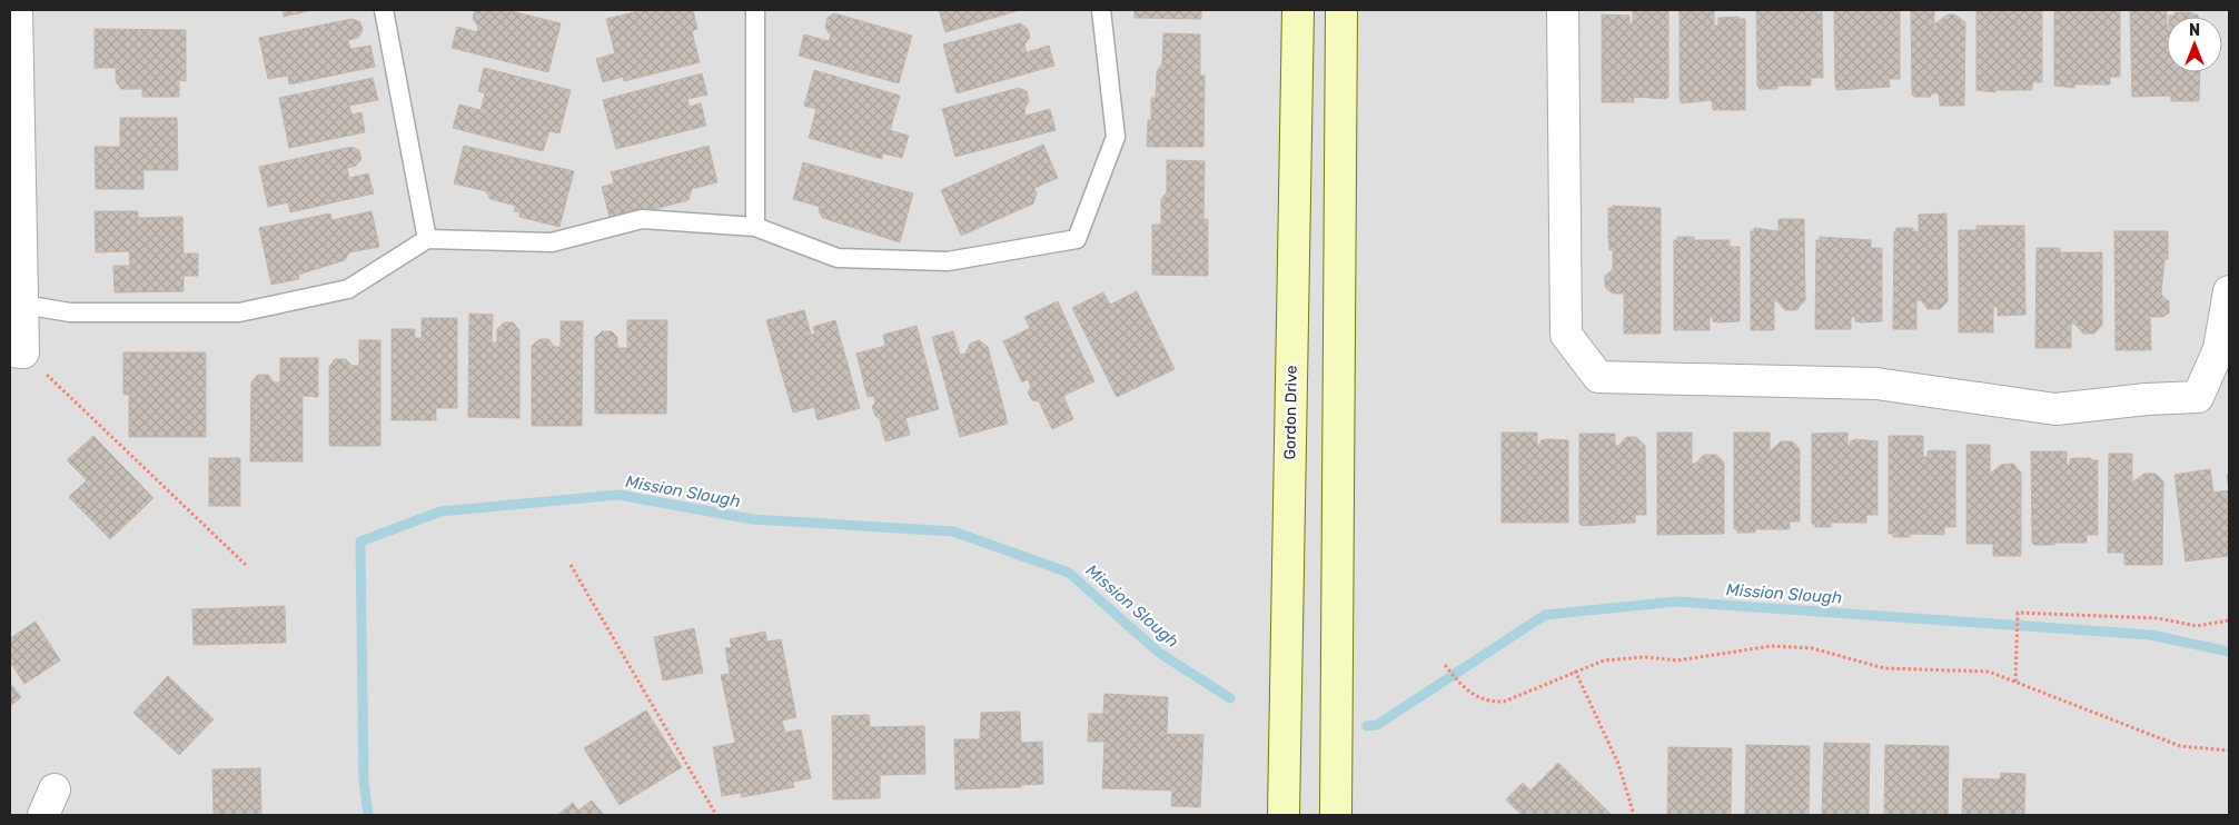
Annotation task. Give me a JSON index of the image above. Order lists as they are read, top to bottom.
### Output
{
  "streets": {
    "main road": ["Gordon Drive"]
  },
  "water": ["Mission Slough"],
  "north": "top"
}
